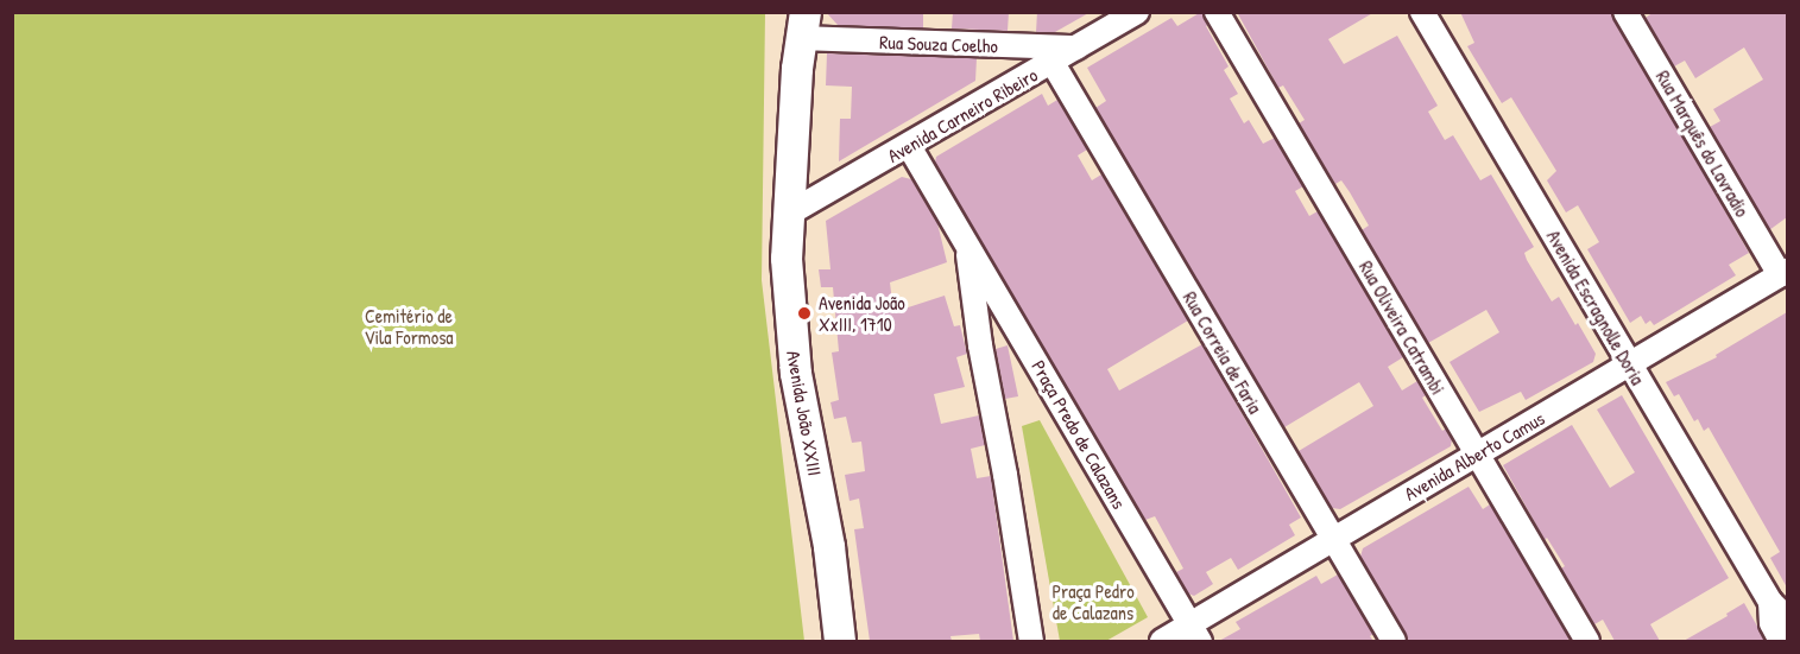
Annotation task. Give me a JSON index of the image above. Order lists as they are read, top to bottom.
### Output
{
  "streets": {
    "main road": ["Avenida João XXIII"],
    "street": [
      "Rua Souza Coelho",
      "Avenida Carneiro Ribeiro",
      "Rua Marquês do Lavradio",
      "Avenida Escragnolle Doria",
      "Rua Oliveira Catrambi",
      "Rua Correia de Faria",
      "Praça Predo de Calazans",
      "Avenida Alberto Camus"
    ]
  },
  "crossings": [
    ["Rua Souza Coelho", "Avenida Carneiro Ribeiro"],
    ["Rua Souza Coelho", "Avenida João XXIII"],
    ["Avenida Carneiro Ribeiro", "Rua Correia de Faria"],
    ["Avenida Carneiro Ribeiro", "Avenida João XXIII"],
    ["Avenida Carneiro Ribeiro", "Praça Predo de Calazans"],
    ["Rua Marquês do Lavradio", "Avenida Alberto Camus"],
    ["Avenida Escragnolle Doria", "Avenida Alberto Camus"],
    ["Rua Oliveira Catrambi", "Avenida Alberto Camus"],
    ["Rua Correia de Faria", "Avenida Alberto Camus"],
    ["Praça Predo de Calazans", "Avenida Alberto Camus"]
  ],
  "parks": ["Cemitério de Vila Formosa", "Praça Pedro de Calazans"],
  "places": ["Avenida João XxIII, 1710"]
}
